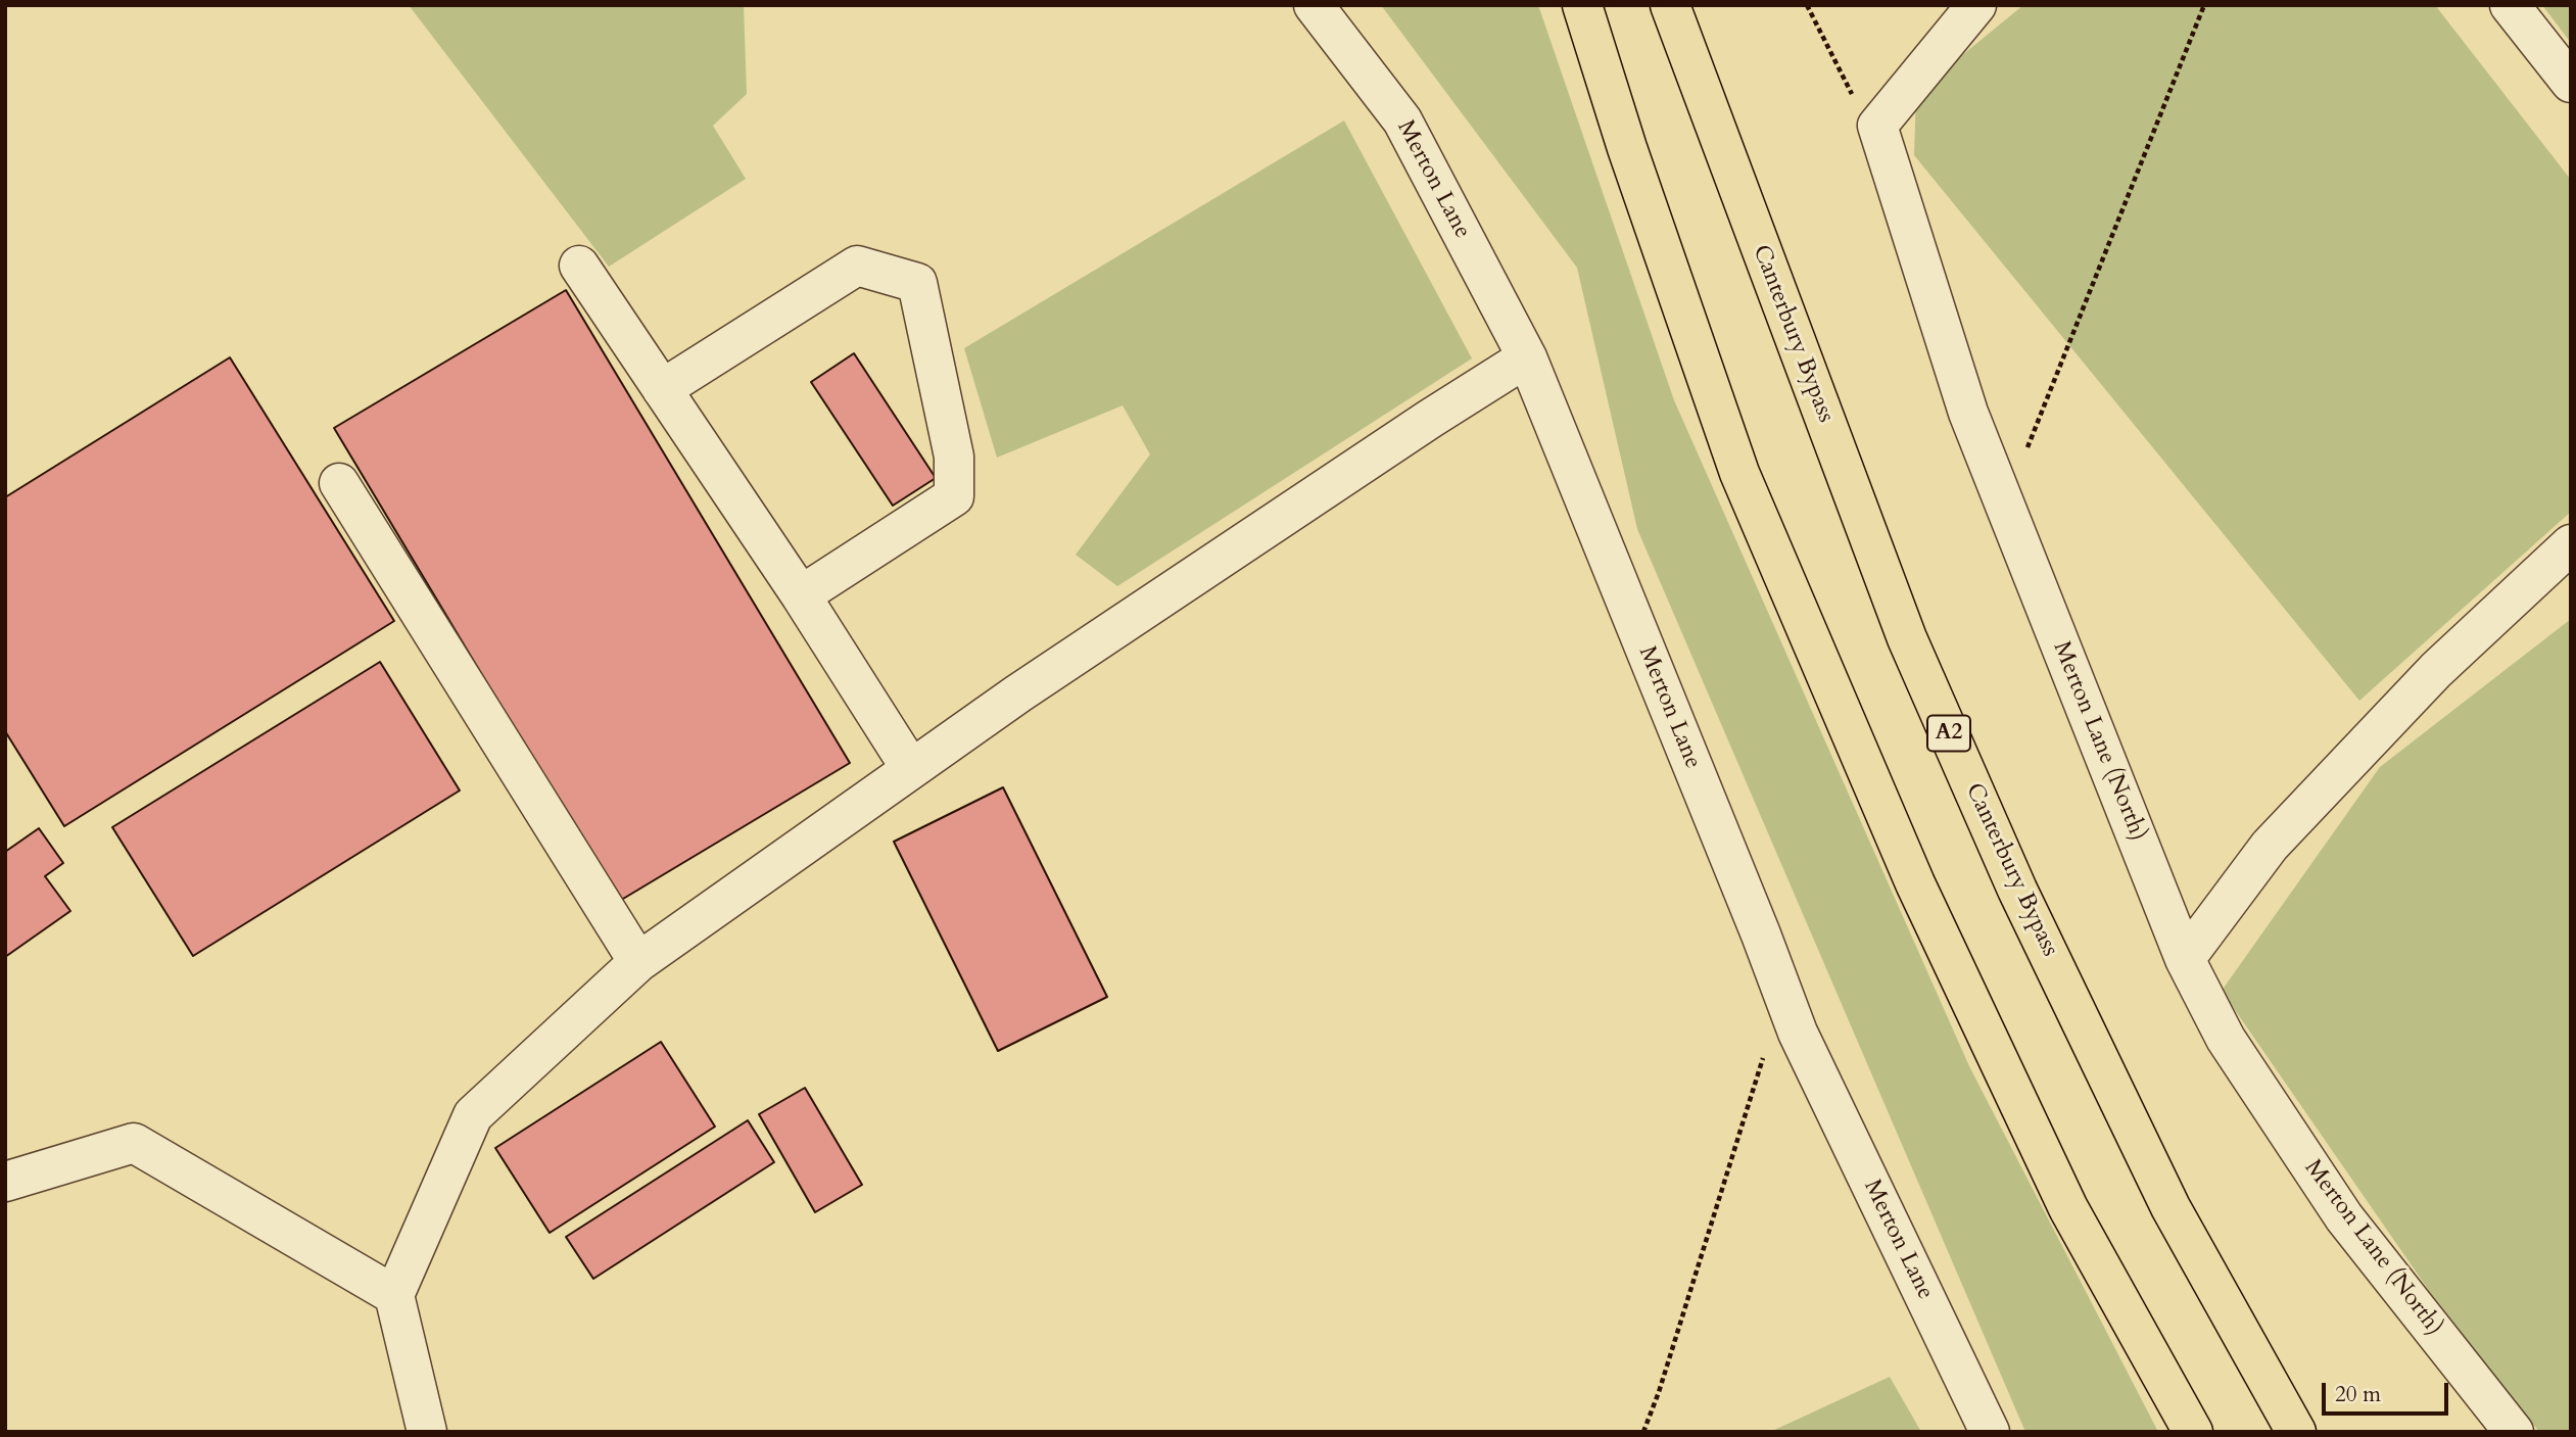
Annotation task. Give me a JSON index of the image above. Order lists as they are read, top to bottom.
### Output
{
  "streets": {
    "highway": ["Canterbury Bypass", "A2"],
    "street": ["Merton Lane", "Merton Lane (North)"]
  },
  "scale_bar": "20 m"
}
